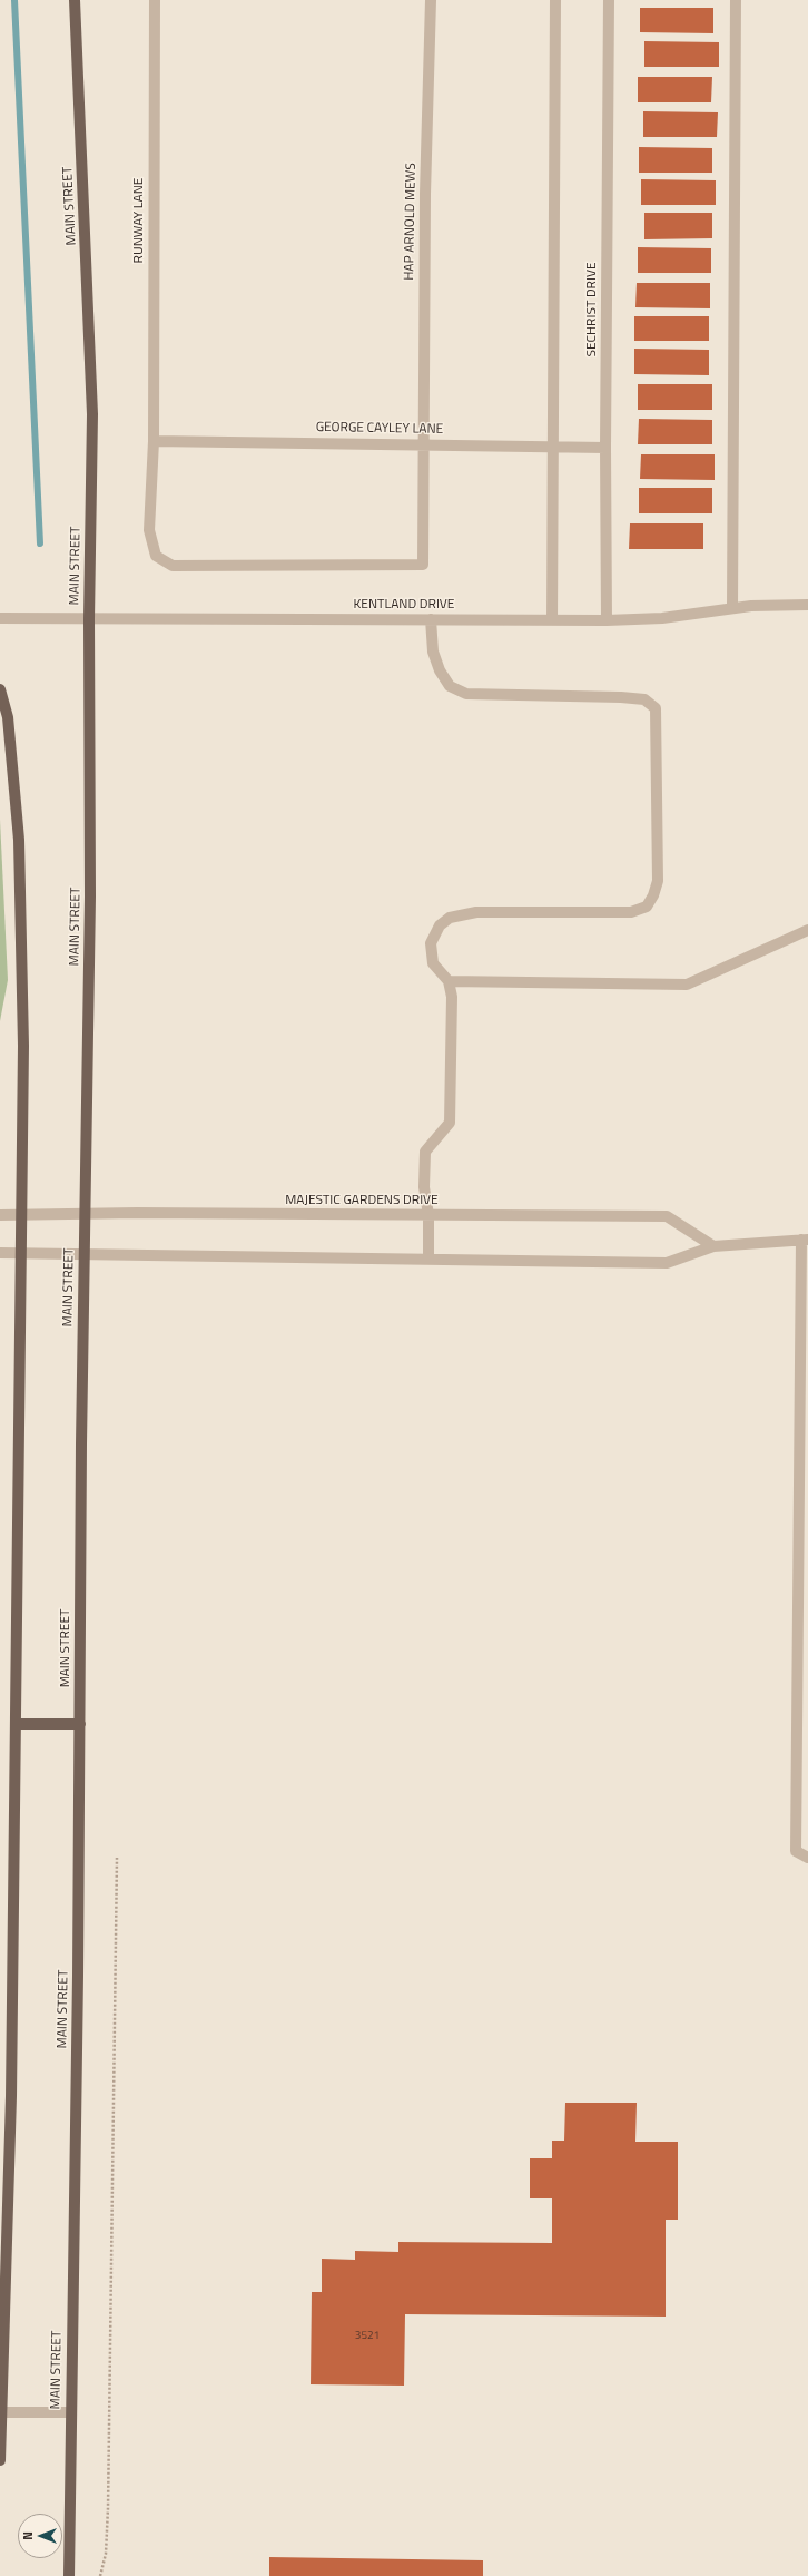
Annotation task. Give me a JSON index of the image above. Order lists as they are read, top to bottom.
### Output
{
  "streets": {
    "main road": ["MAIN STREET"],
    "street": [
      "RUNWAY LANE",
      "HAP ARNOLD MEWS",
      "SECHRIST DRIVE",
      "GEORGE CAYLEY LANE",
      "KENTLAND DRIVE",
      "MAJESTIC GARDENS DRIVE"
    ]
  },
  "crossings": [
    ["MAIN STREET", "KENTLAND DRIVE"],
    ["MAIN STREET", "MAJESTIC GARDENS DRIVE"],
    ["RUNWAY LANE", "HAP ARNOLD MEWS"],
    ["RUNWAY LANE", "GEORGE CAYLEY LANE"],
    ["HAP ARNOLD MEWS", "GEORGE CAYLEY LANE"],
    ["SECHRIST DRIVE", "GEORGE CAYLEY LANE"],
    ["SECHRIST DRIVE", "KENTLAND DRIVE"]
  ],
  "house_numbers": ["3521"],
  "north": "left"
}
